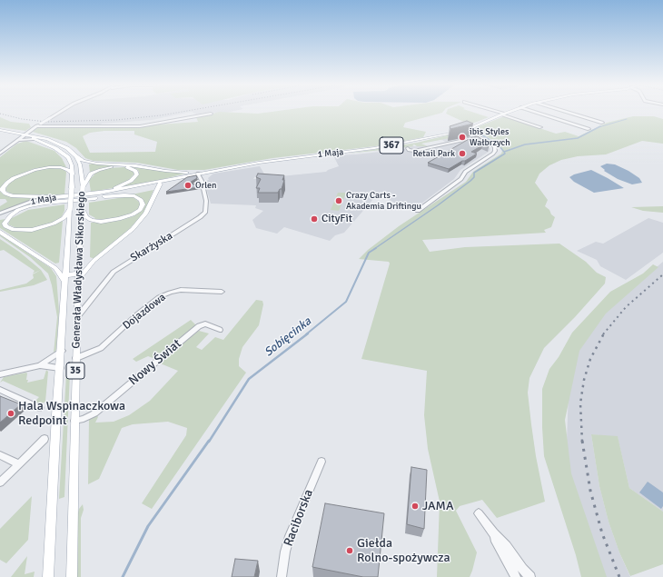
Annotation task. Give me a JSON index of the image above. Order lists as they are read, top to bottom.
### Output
{
  "streets": {
    "main road": [
      "367",
      "1 Maja",
      "Generała Władysława Sikorskiego",
      "35"
    ],
    "street": [
      "Skarżyska",
      "Dojazdowa",
      "Nowy Świat",
      "Raciborska"
    ]
  },
  "crossings": [
    ["367", "1 Maja"],
    ["1 Maja", "Skarżyska"],
    ["Skarżyska", "Generała Władysława Sikorskiego"],
    ["Generała Władysława Sikorskiego", "Dojazdowa"],
    ["Generała Władysława Sikorskiego", "Nowy Świat"]
  ],
  "water": ["Sobięcinka"],
  "places": [
    "ibis Styles Wałbrzych",
    "Retail Park",
    "Orlen",
    "Crazy Carts - Akademia Driftingu",
    "CityFit",
    "Hala Wspinaczkowa Redpoint",
    "JAMA",
    "Giełda Rolno-spożywcza"
  ]
}
